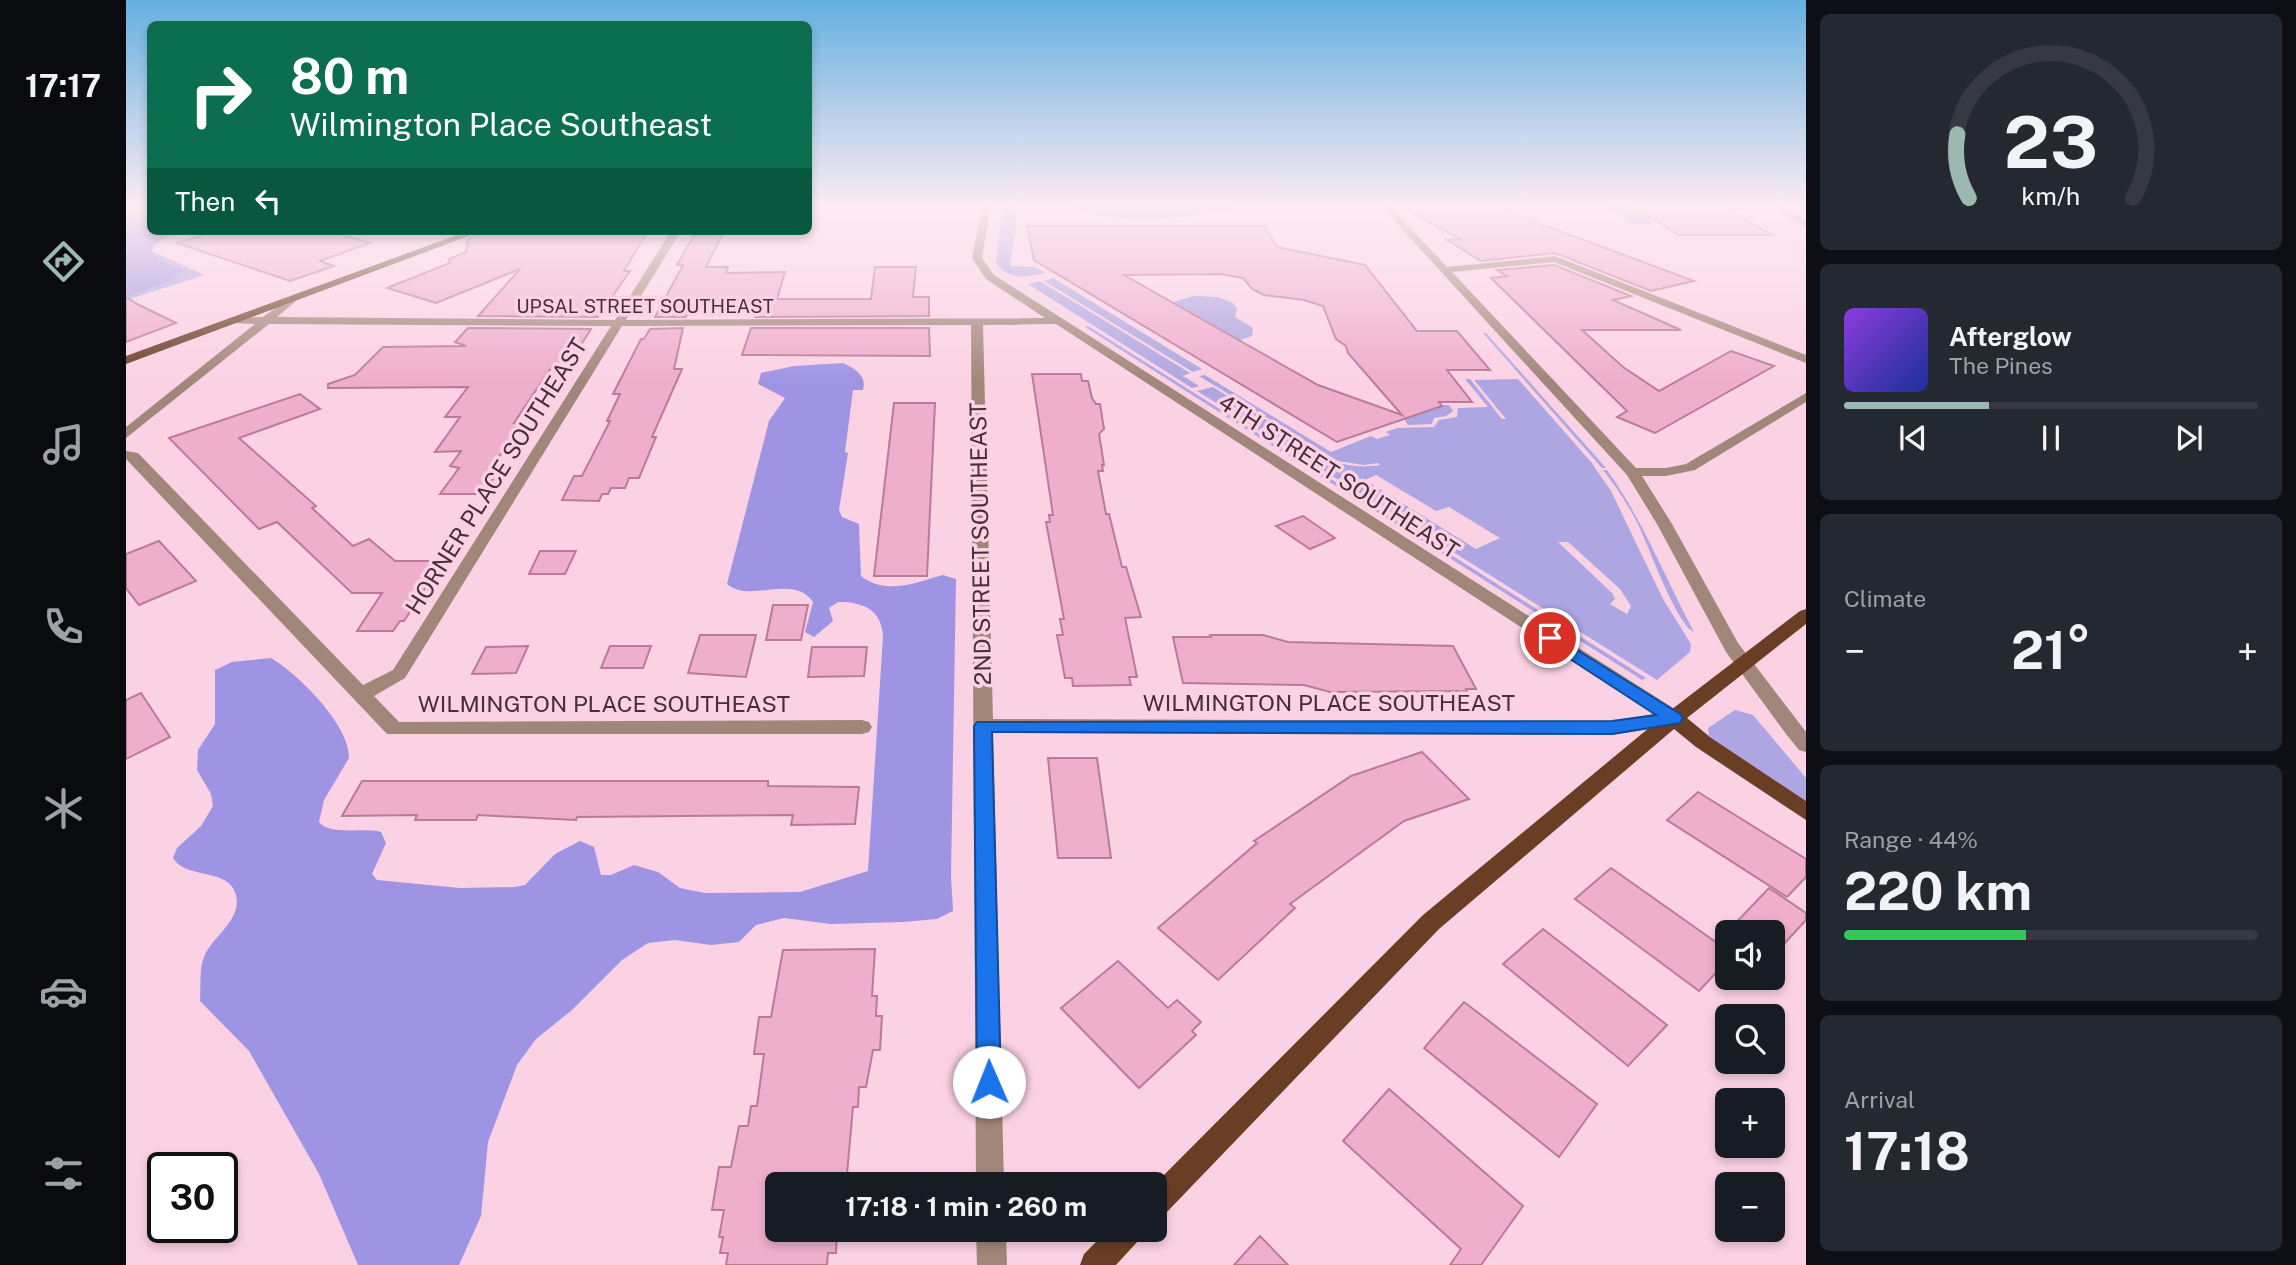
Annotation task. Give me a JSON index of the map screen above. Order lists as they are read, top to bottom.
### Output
{
  "streets": {
    "street": [
      "UPSAL STREET SOUTHEAST",
      "HORNER PLACE SOUTHEAST",
      "4TH STREET SOUTHEAST",
      "2ND STREET SOUTHEAST",
      "WILMINGTON PLACE SOUTHEAST"
    ]
  },
  "crossings": [
    ["UPSAL STREET SOUTHEAST", "HORNER PLACE SOUTHEAST"],
    ["UPSAL STREET SOUTHEAST", "4TH STREET SOUTHEAST"],
    ["UPSAL STREET SOUTHEAST", "2ND STREET SOUTHEAST"],
    ["HORNER PLACE SOUTHEAST", "WILMINGTON PLACE SOUTHEAST"],
    ["4TH STREET SOUTHEAST", "WILMINGTON PLACE SOUTHEAST"],
    ["2ND STREET SOUTHEAST", "WILMINGTON PLACE SOUTHEAST"]
  ],
  "page": {
    "tabs": "17:17",
    "turn": ["80 m", "Wilmington Place Southeast"],
    "then": "Then",
    "song": ["Afterglow", "The Pines"],
    "tile": [
      "Climate",
      ["Range · 44%", "220 km"],
      ["Arrival", "17:18"]
    ],
    "heat": ["−", "21°", "+"],
    "map_buttons": ["+", "−"],
    "limit": "30",
    "trip": "17:18 · 1 min · 260 m",
    "gauge": ["23", "km/h"]
  }
}
